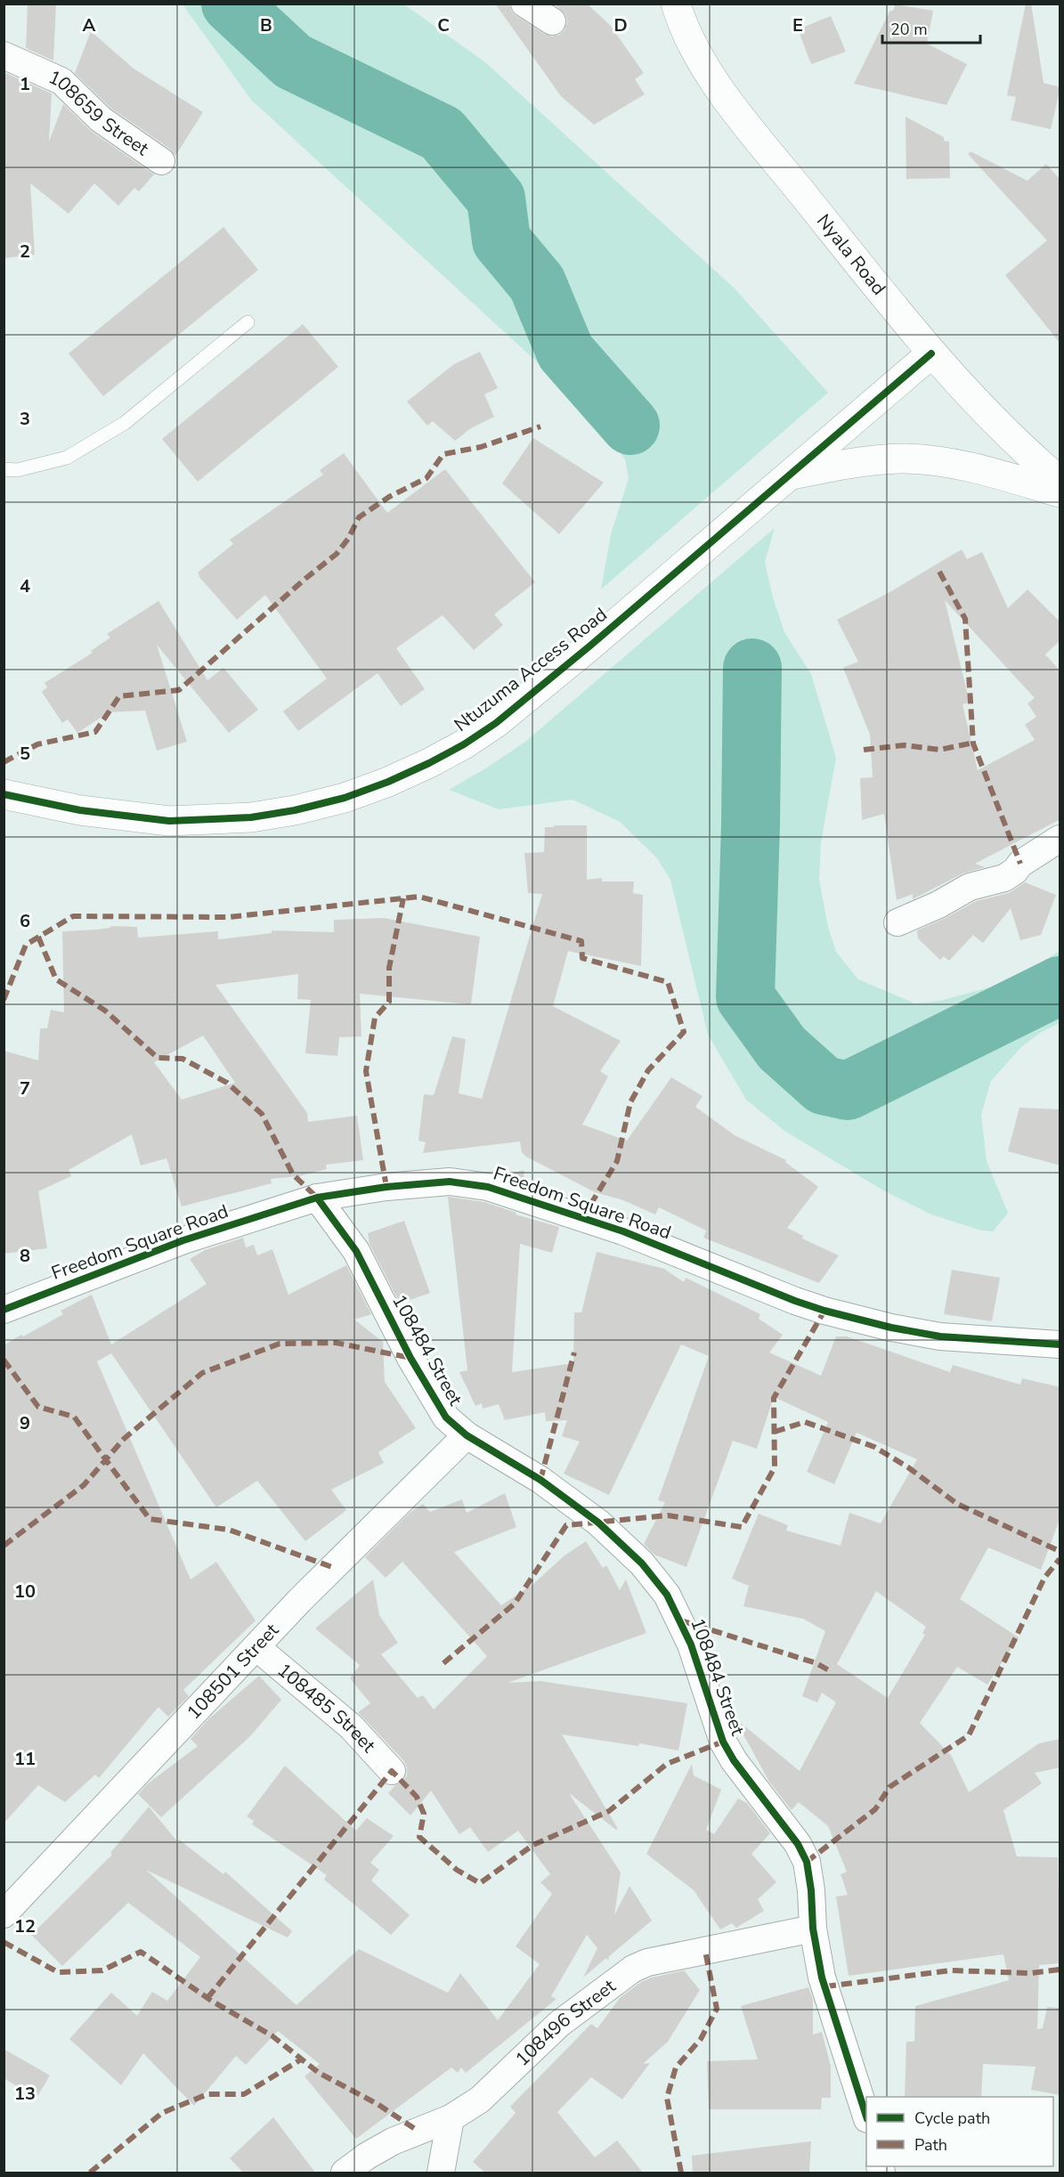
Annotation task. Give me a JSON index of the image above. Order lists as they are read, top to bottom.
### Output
{
  "streets": {
    "street": [
      "108659 Street",
      "Nyala Road",
      "Ntuzuma Access Road",
      "Freedom Square Road",
      "108484 Street",
      "108501 Street",
      "108485 Street",
      "108496 Street"
    ]
  },
  "crossings": [
    ["Nyala Road", "Ntuzuma Access Road"],
    ["Freedom Square Road", "108484 Street"],
    ["108484 Street", "108501 Street"],
    ["108484 Street", "108496 Street"],
    ["108501 Street", "108485 Street"]
  ],
  "legend": ["Cycle path", "Path"],
  "scale_bar": "20 m",
  "grid": {
    "columns": [
      "A",
      "B",
      "C",
      "D",
      "E"
    ],
    "rows": [
      "1",
      "2",
      "3",
      "4",
      "5",
      "6",
      "7",
      "8",
      "9",
      "10",
      "11",
      "12",
      "13"
    ]
  }
}
